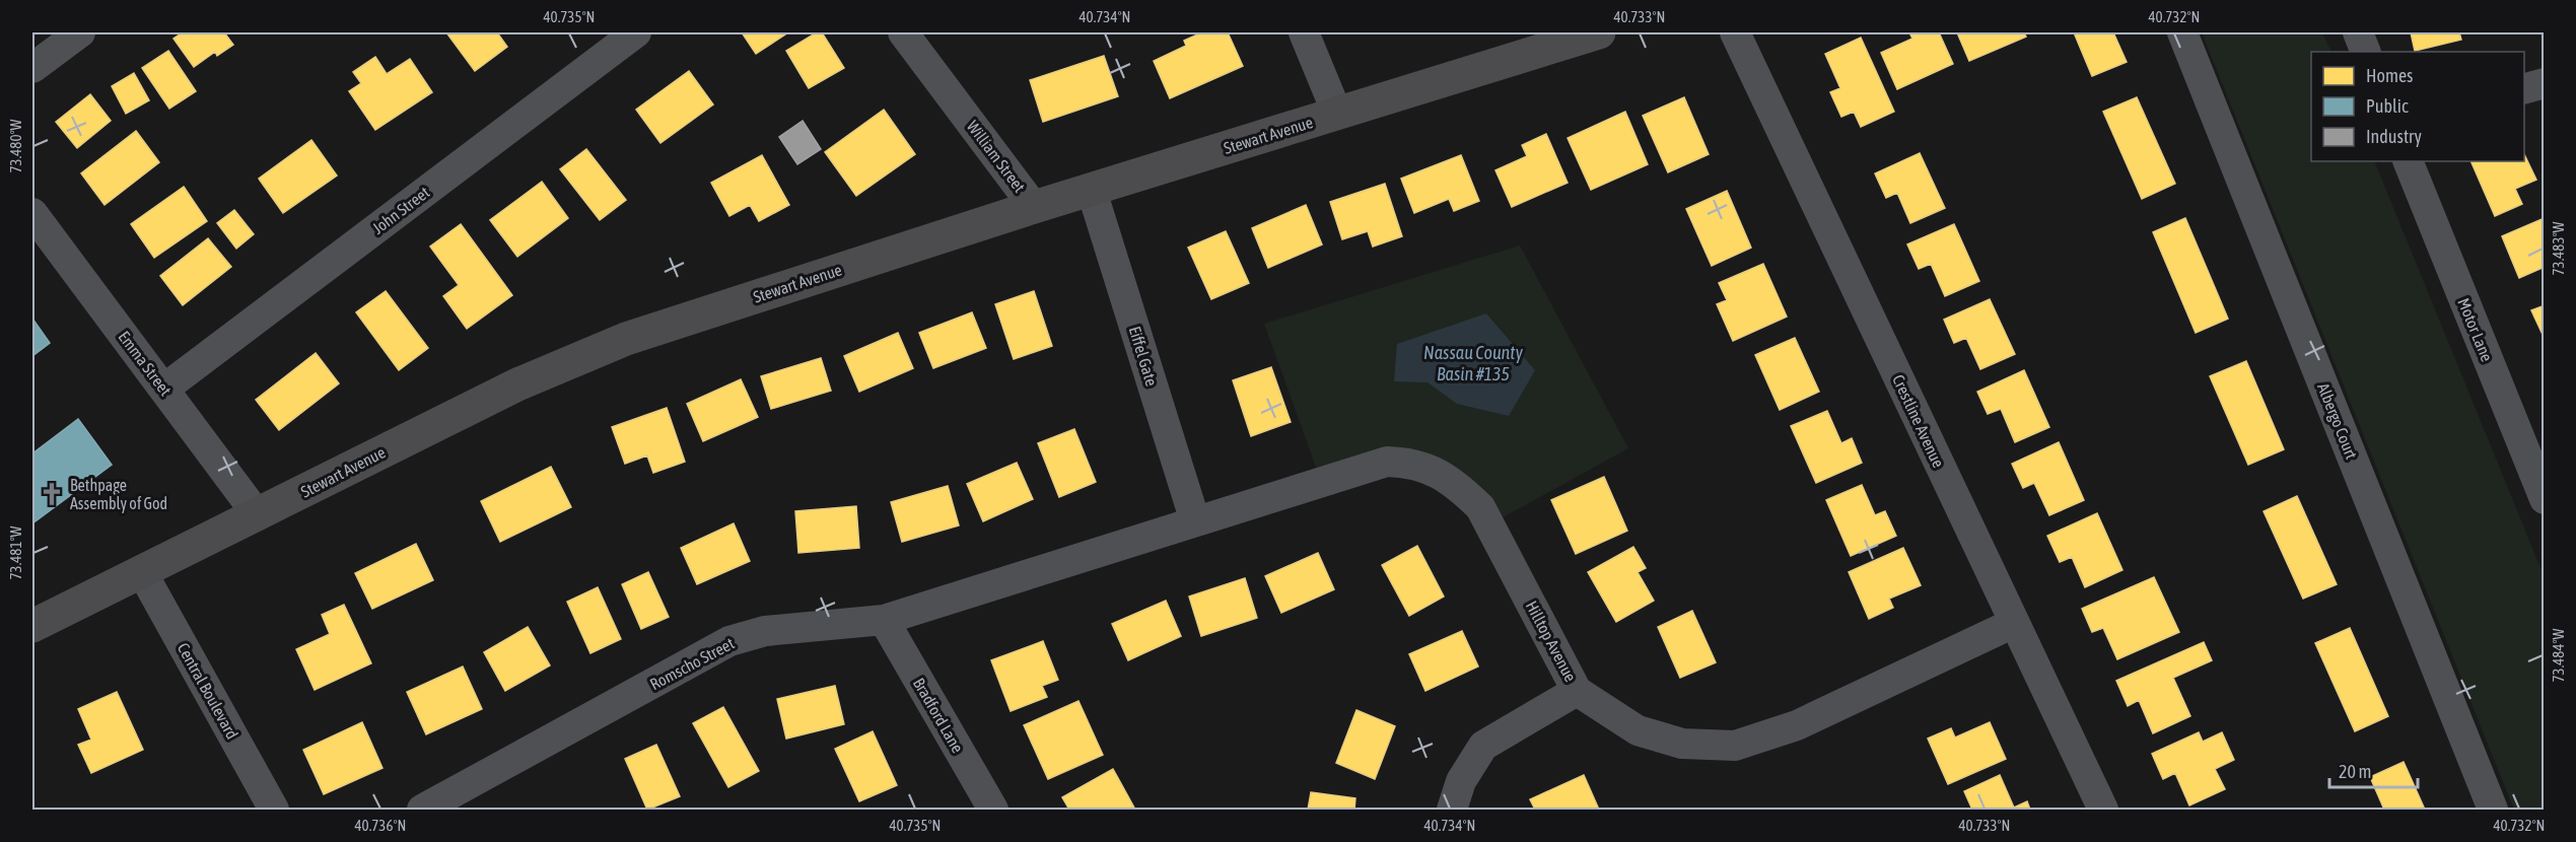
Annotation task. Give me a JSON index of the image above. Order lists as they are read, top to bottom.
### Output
{
  "streets": {
    "main road": ["Stewart Avenue"],
    "street": [
      "William Street",
      "John Street",
      "Motor Lane",
      "Eiffel Gate",
      "Emma Street",
      "Crestline Avenue",
      "Albergo Court",
      "Hilltop Avenue",
      "Romscho Street",
      "Central Boulevard",
      "Bradford Lane"
    ]
  },
  "crossings": [
    ["Stewart Avenue", "William Street"],
    ["Stewart Avenue", "Eiffel Gate"],
    ["Stewart Avenue", "Emma Street"],
    ["Stewart Avenue", "Central Boulevard"],
    ["John Street", "Emma Street"],
    ["Eiffel Gate", "Hilltop Avenue"],
    ["Eiffel Gate", "Romscho Street"],
    ["Crestline Avenue", "Hilltop Avenue"],
    ["Hilltop Avenue", "Romscho Street"],
    ["Romscho Street", "Bradford Lane"]
  ],
  "water": ["Nassau County Basin #135"],
  "places": {
    "church": ["Bethpage Assembly of God"]
  },
  "legend": ["Homes", "Public", "Industry"],
  "scale_bar": "20 m",
  "coordinates": [
    "40.735°N",
    "40.734°N",
    "40.733°N",
    "40.732°N",
    "73.480°W",
    "73.483°W",
    "73.481°W",
    "73.484°W",
    "40.736°N"
  ]
}
